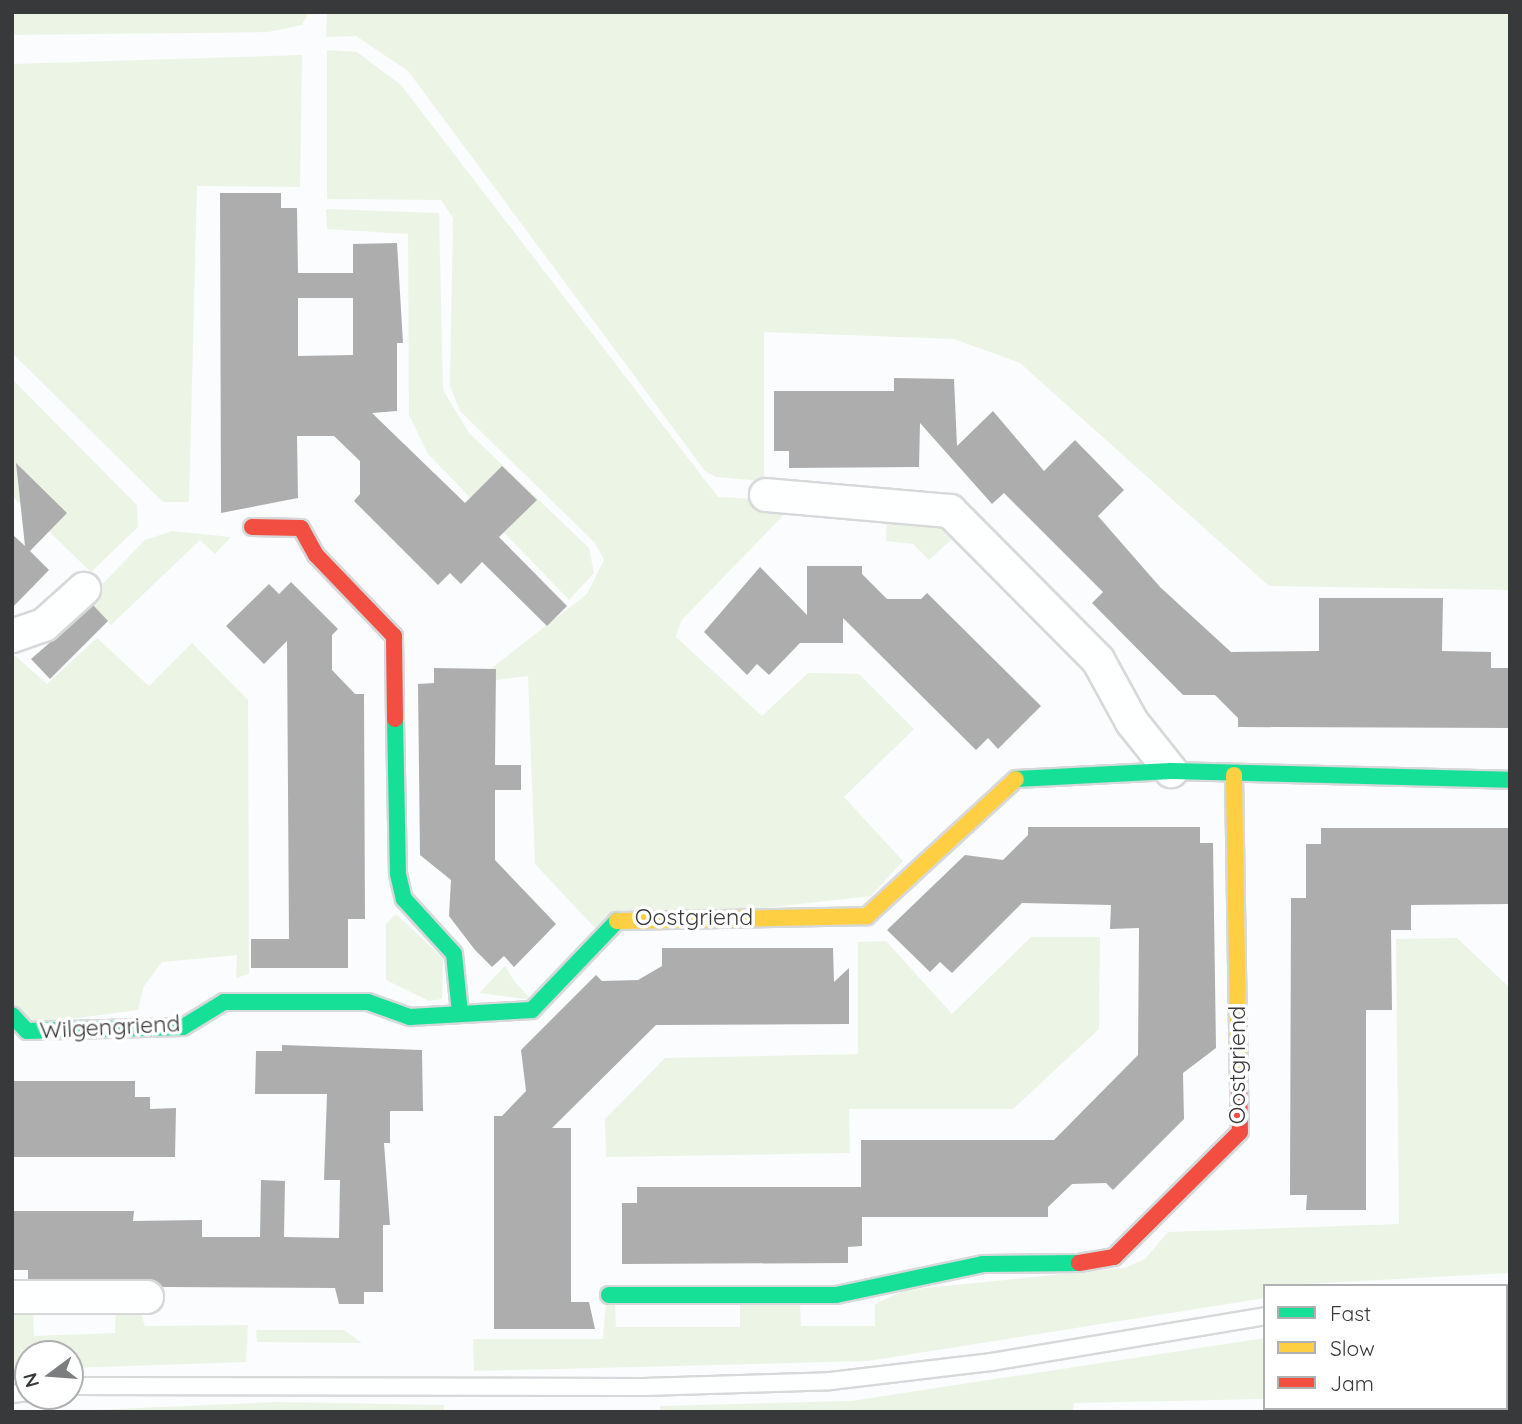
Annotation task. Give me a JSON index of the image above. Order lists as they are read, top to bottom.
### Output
{
  "streets": {
    "street": ["Oostgriend", "Wilgengriend"]
  },
  "crossings": [
    ["Oostgriend", "Wilgengriend"]
  ],
  "legend": ["Fast", "Slow", "Jam"],
  "north": "left"
}
